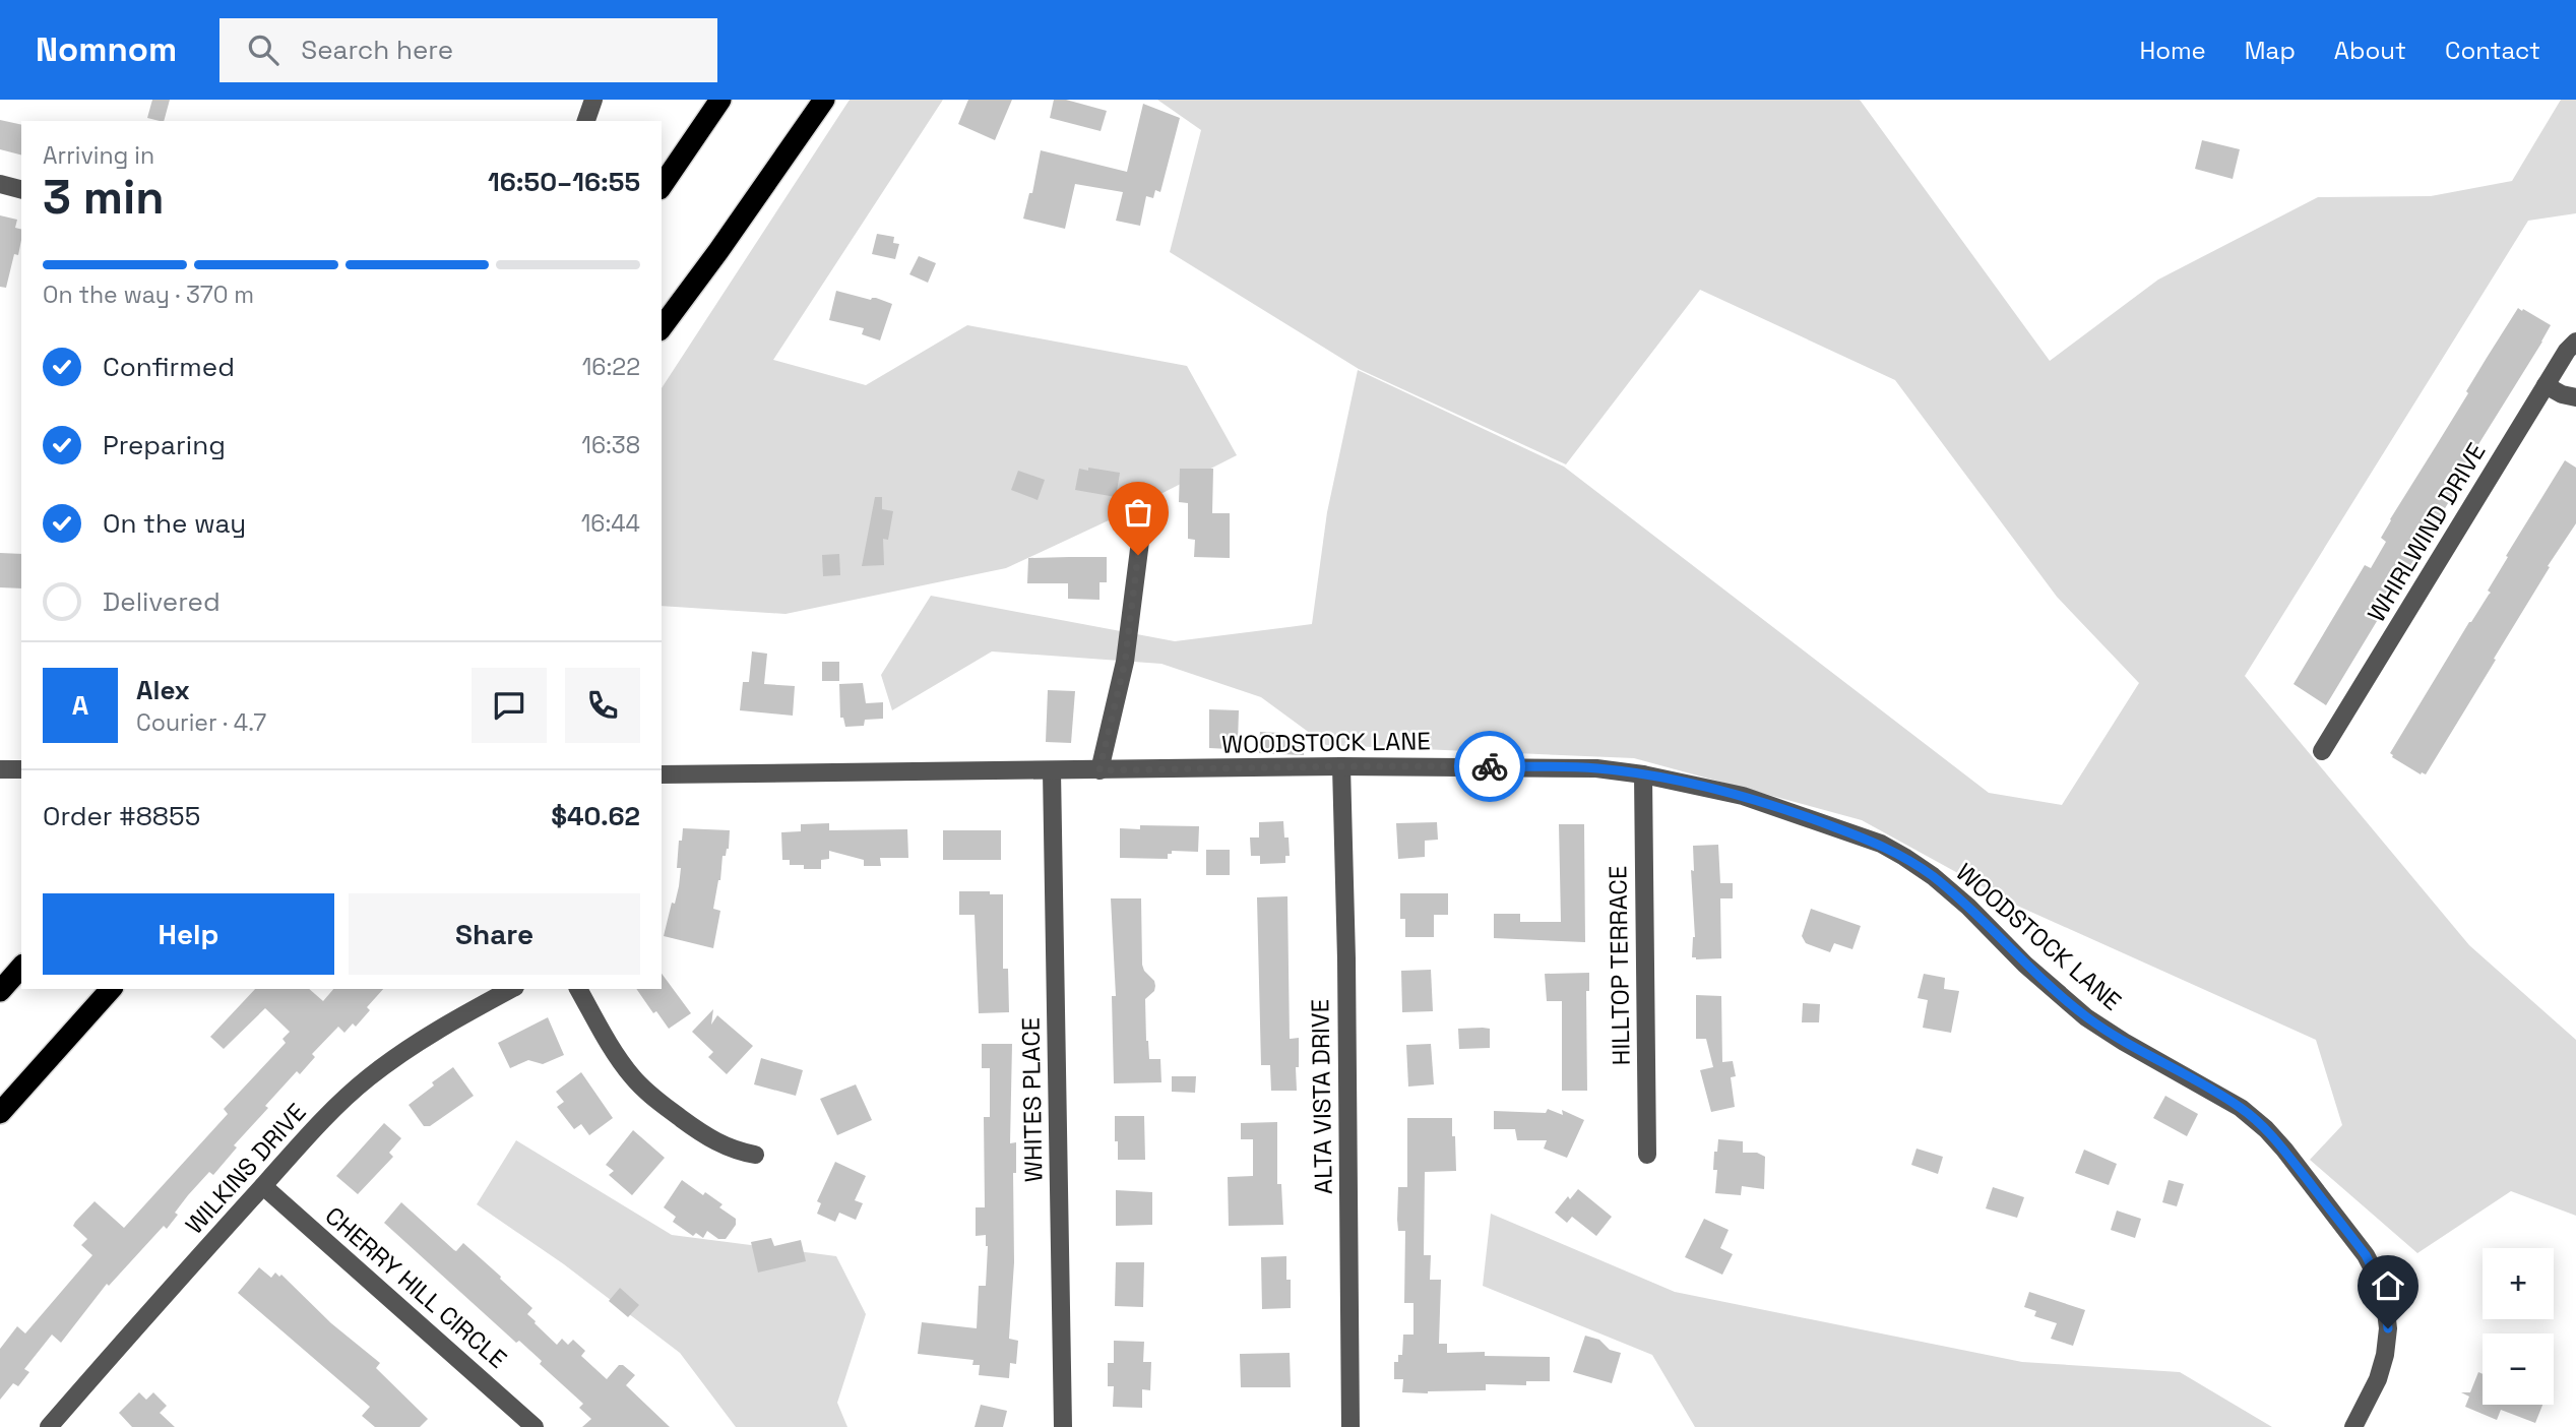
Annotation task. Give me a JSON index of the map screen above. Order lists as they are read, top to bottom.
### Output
{
  "streets": {
    "street": [
      "WHIRLWIND DRIVE",
      "WOODSTOCK LANE",
      "HILLTOP TERRACE",
      "ALTA VISTA DRIVE",
      "WHITES PLACE",
      "WILKINS DRIVE",
      "CHERRY HILL CIRCLE"
    ]
  },
  "crossings": [
    ["WOODSTOCK LANE", "HILLTOP TERRACE"],
    ["WOODSTOCK LANE", "ALTA VISTA DRIVE"],
    ["WOODSTOCK LANE", "WHITES PLACE"],
    ["WILKINS DRIVE", "CHERRY HILL CIRCLE"]
  ],
  "page": {
    "header": "Nomnom",
    "search": "Search here",
    "nav": [
      "Home",
      "Map",
      "About",
      "Contact"
    ],
    "heading": ["3 min", "Arriving in", "16:50–16:55"],
    "panel": [
      "Alex",
      "Courier · 4.7",
      "Order #8855",
      "$40.62"
    ],
    "bar": "On the way · 370 m",
    "list": [
      ["Confirmed", "16:22"],
      ["Preparing", "16:38"],
      ["On the way", "16:44"],
      "Delivered"
    ],
    "round": "A",
    "buttons": ["Help", "Share"],
    "map_buttons": ["+", "−"]
  }
}
